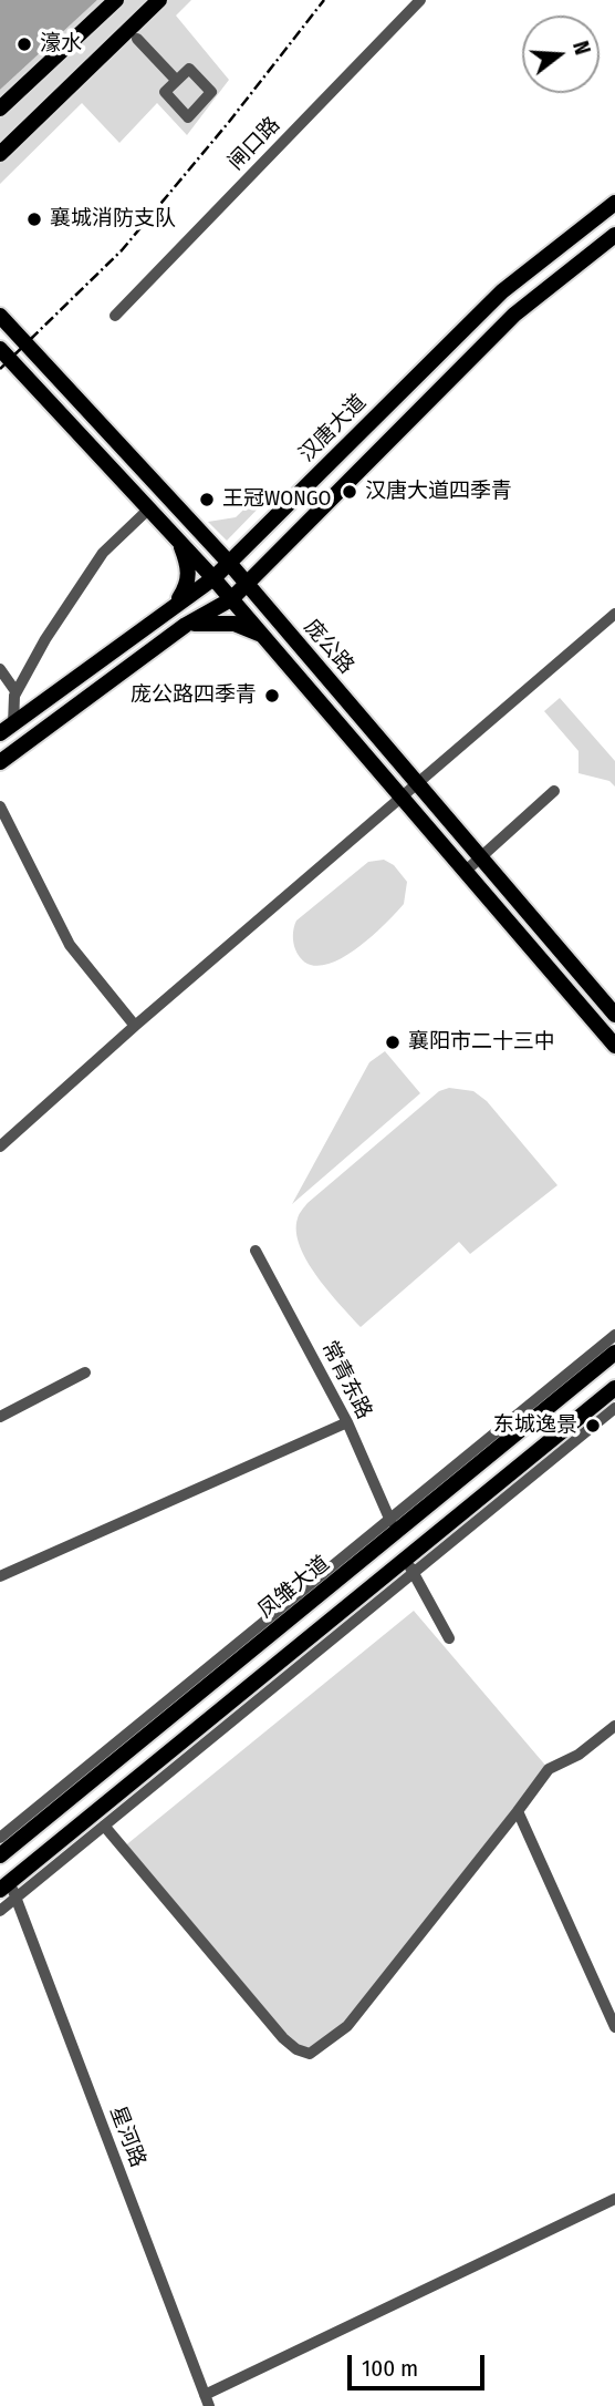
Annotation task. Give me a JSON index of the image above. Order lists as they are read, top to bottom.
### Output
{
  "streets": {
    "main road": ["汉唐大道", "庞公路", "凤雏大道"],
    "street": ["闸口路", "常青东路", "星河路"]
  },
  "crossings": [
    ["汉唐大道", "庞公路"],
    ["常青东路", "凤雏大道"]
  ],
  "places": [
    "濠水",
    "襄城消防支队",
    "汉唐大道四季青",
    "王冠WONGO",
    "庞公路四季青",
    "襄阳市二十三中",
    "东城逸景"
  ],
  "scale_bar": "100 m",
  "north": "right"
}
